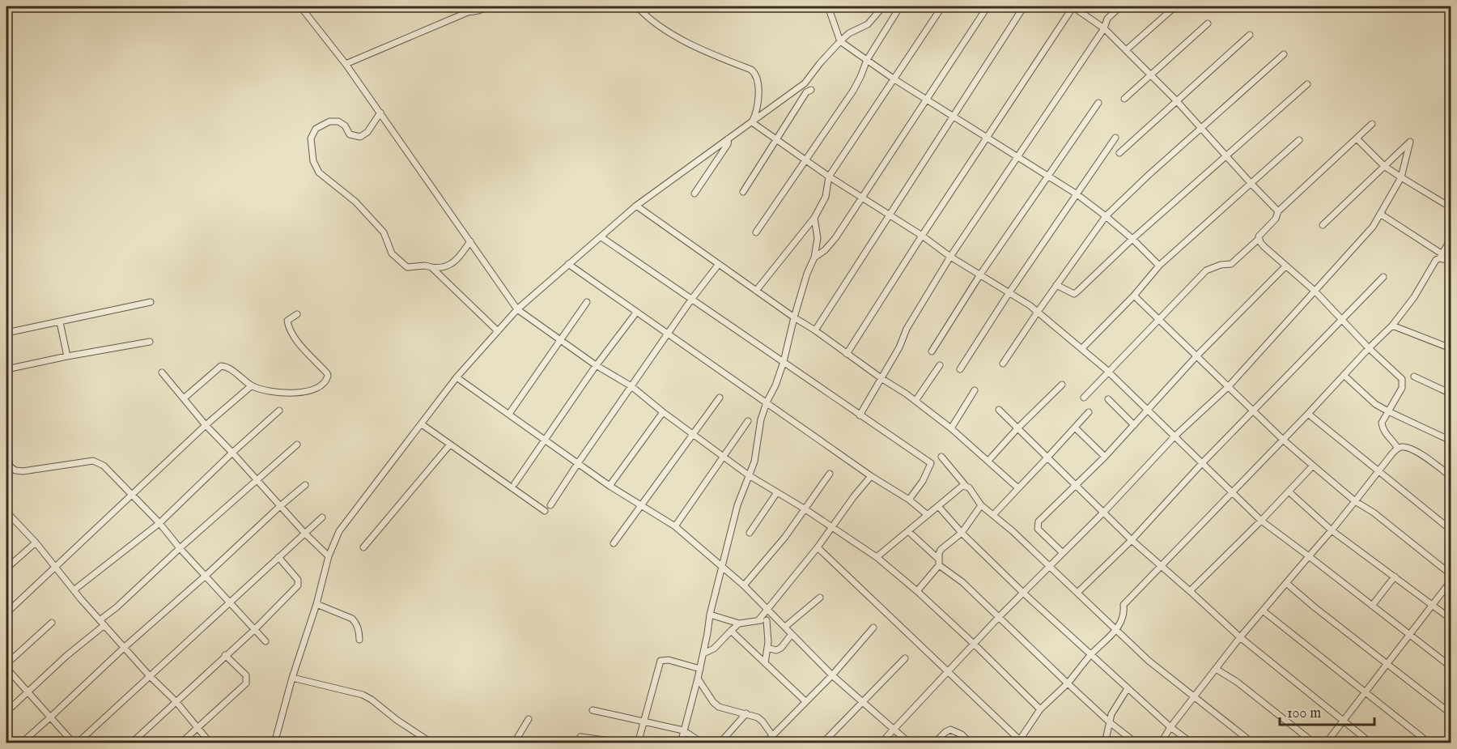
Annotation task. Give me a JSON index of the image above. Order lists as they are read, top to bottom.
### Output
{
  "scale_bar": "100 m"
}
